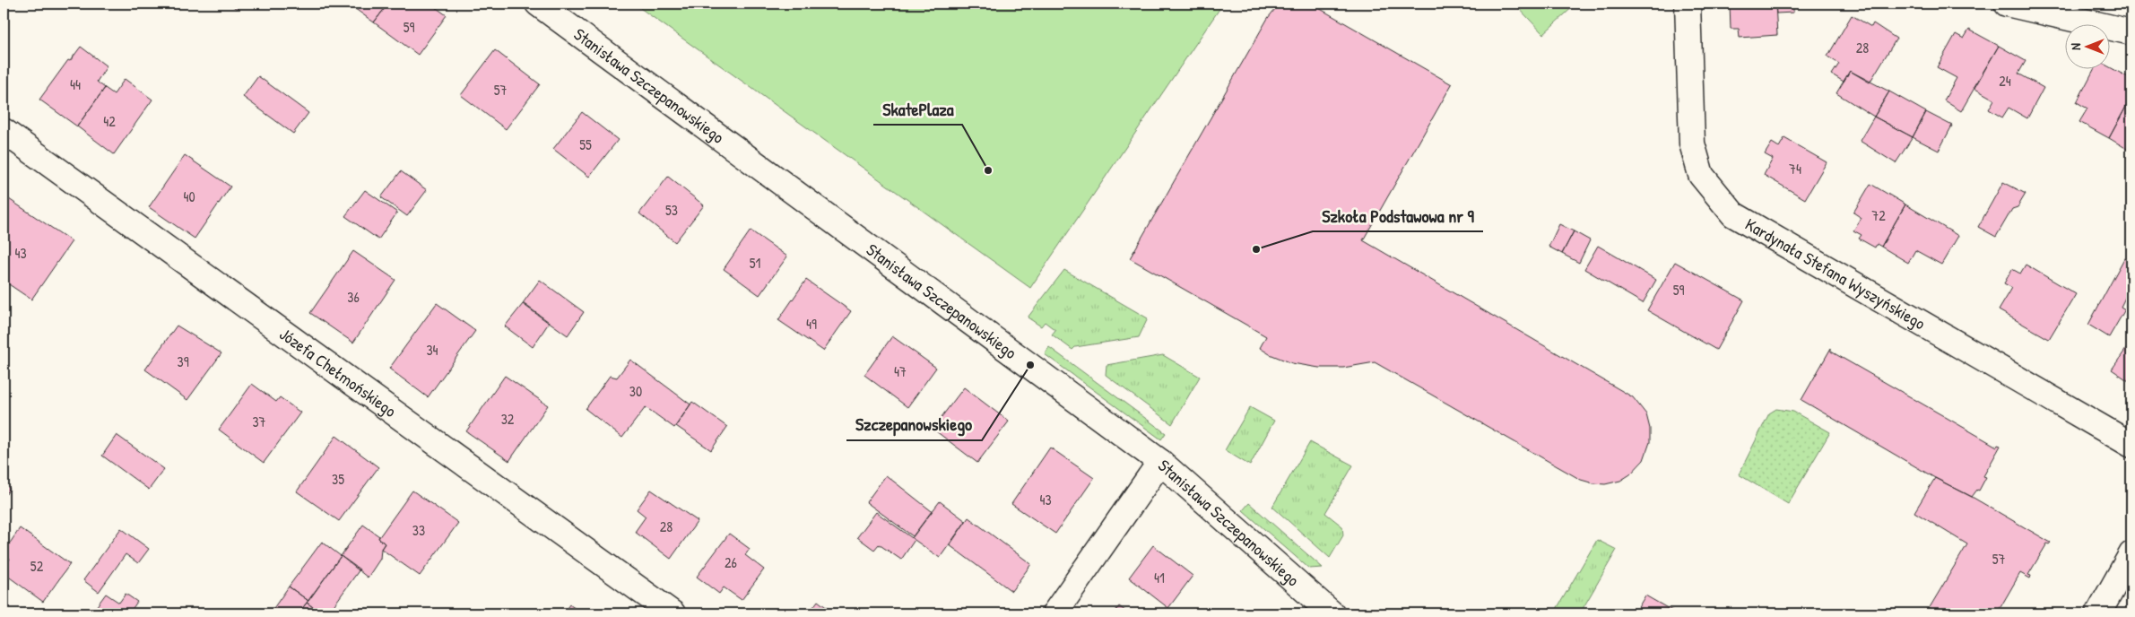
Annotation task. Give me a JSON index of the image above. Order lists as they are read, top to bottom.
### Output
{
  "streets": {
    "street": ["Stanisława Szczepanowskiego", "Kardynała Stefana Wyszyńskiego", "Józefa Chełmońskiego"]
  },
  "places": ["SkatePlaza", "Szkoła Podstawowa nr 9", "Szczepanowskiego"],
  "house_numbers": [
    "59",
    "28",
    "24",
    "44",
    "57",
    "42",
    "55",
    "74",
    "40",
    "53",
    "72",
    "43",
    "51",
    "59",
    "36",
    "49",
    "34",
    "39",
    "47",
    "30",
    "32",
    "37",
    "35",
    "43",
    "28",
    "33",
    "57",
    "26",
    "52",
    "41"
  ],
  "north": "left"
}
